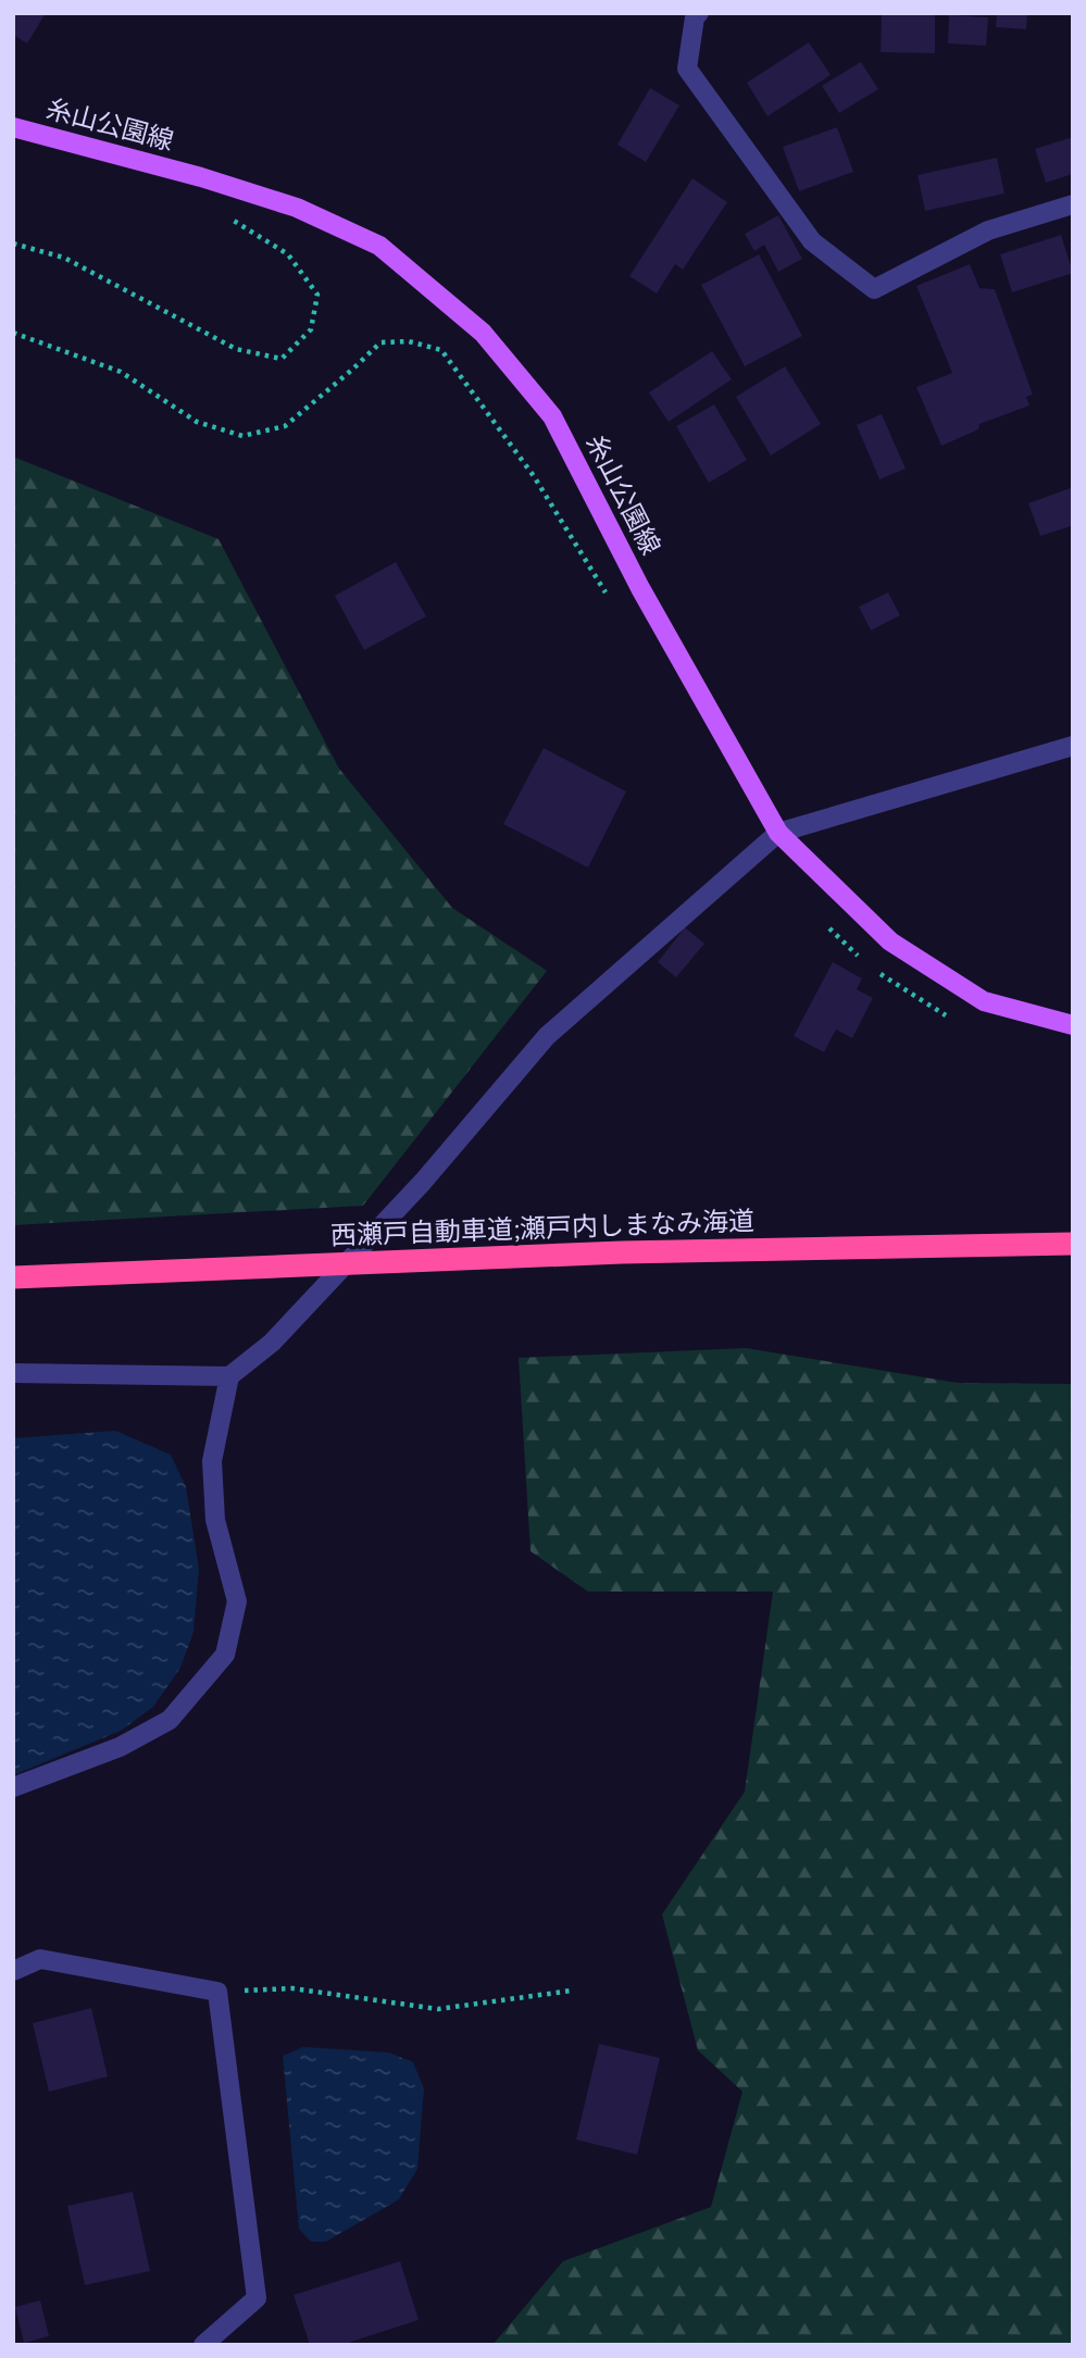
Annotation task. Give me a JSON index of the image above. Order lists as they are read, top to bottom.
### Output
{
  "streets": {
    "highway": ["西瀬戸自動車道;瀬戸内しまなみ海道"],
    "main road": ["糸山公園線"]
  }
}
